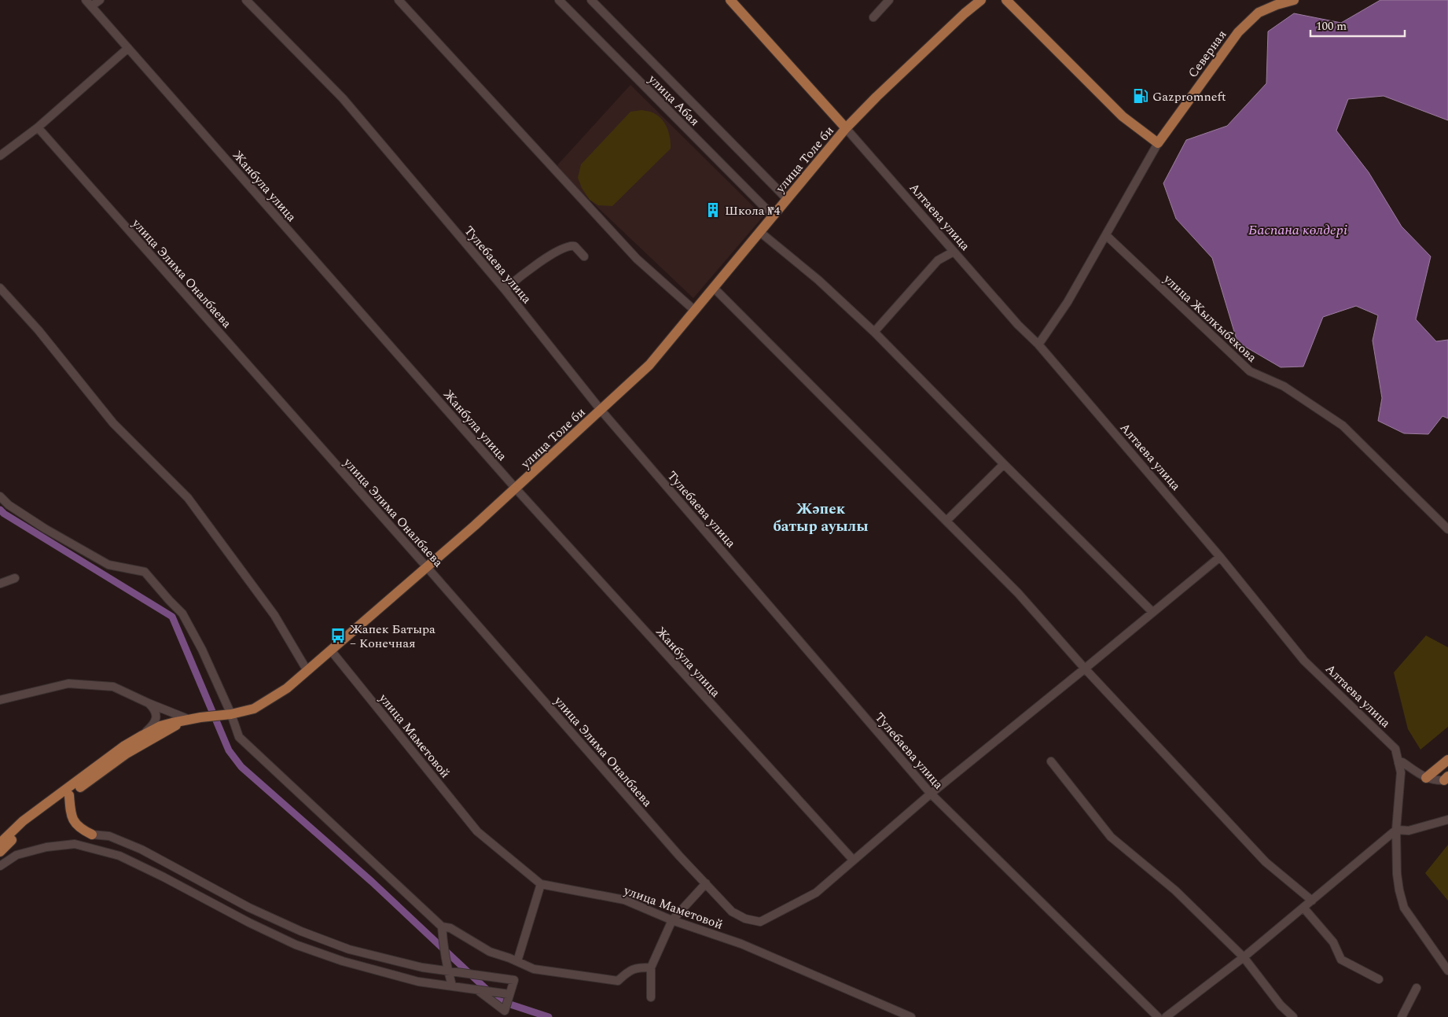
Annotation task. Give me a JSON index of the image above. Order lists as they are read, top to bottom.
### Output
{
  "streets": {
    "main road": ["Северная", "улица Толе би", "Алтаева улица"],
    "street": [
      "улица Абая",
      "Жанбула улица",
      "Тулебаева улица",
      "улица Элима Оналбаева",
      "улица Жылкыбекова",
      "улица Маметовой"
    ]
  },
  "crossings": [
    ["улица Абая", "улица Толе би"],
    ["улица Толе би", "Жанбула улица"],
    ["улица Толе би", "Алтаева улица"],
    ["улица Толе би", "Тулебаева улица"],
    ["улица Толе би", "улица Элима Оналбаева"],
    ["улица Толе би", "улица Маметовой"],
    ["Жанбула улица", "улица Элима Оналбаева"]
  ],
  "districts": ["Жәпек батыр ауылы"],
  "water": ["Баспана көлдері"],
  "places": {
    "fuel station": ["Gazpromneft"],
    "building": ["Школа №4"],
    "bus stop": ["Жапек Батыра – Конечная"]
  },
  "scale_bar": "100 m"
}
